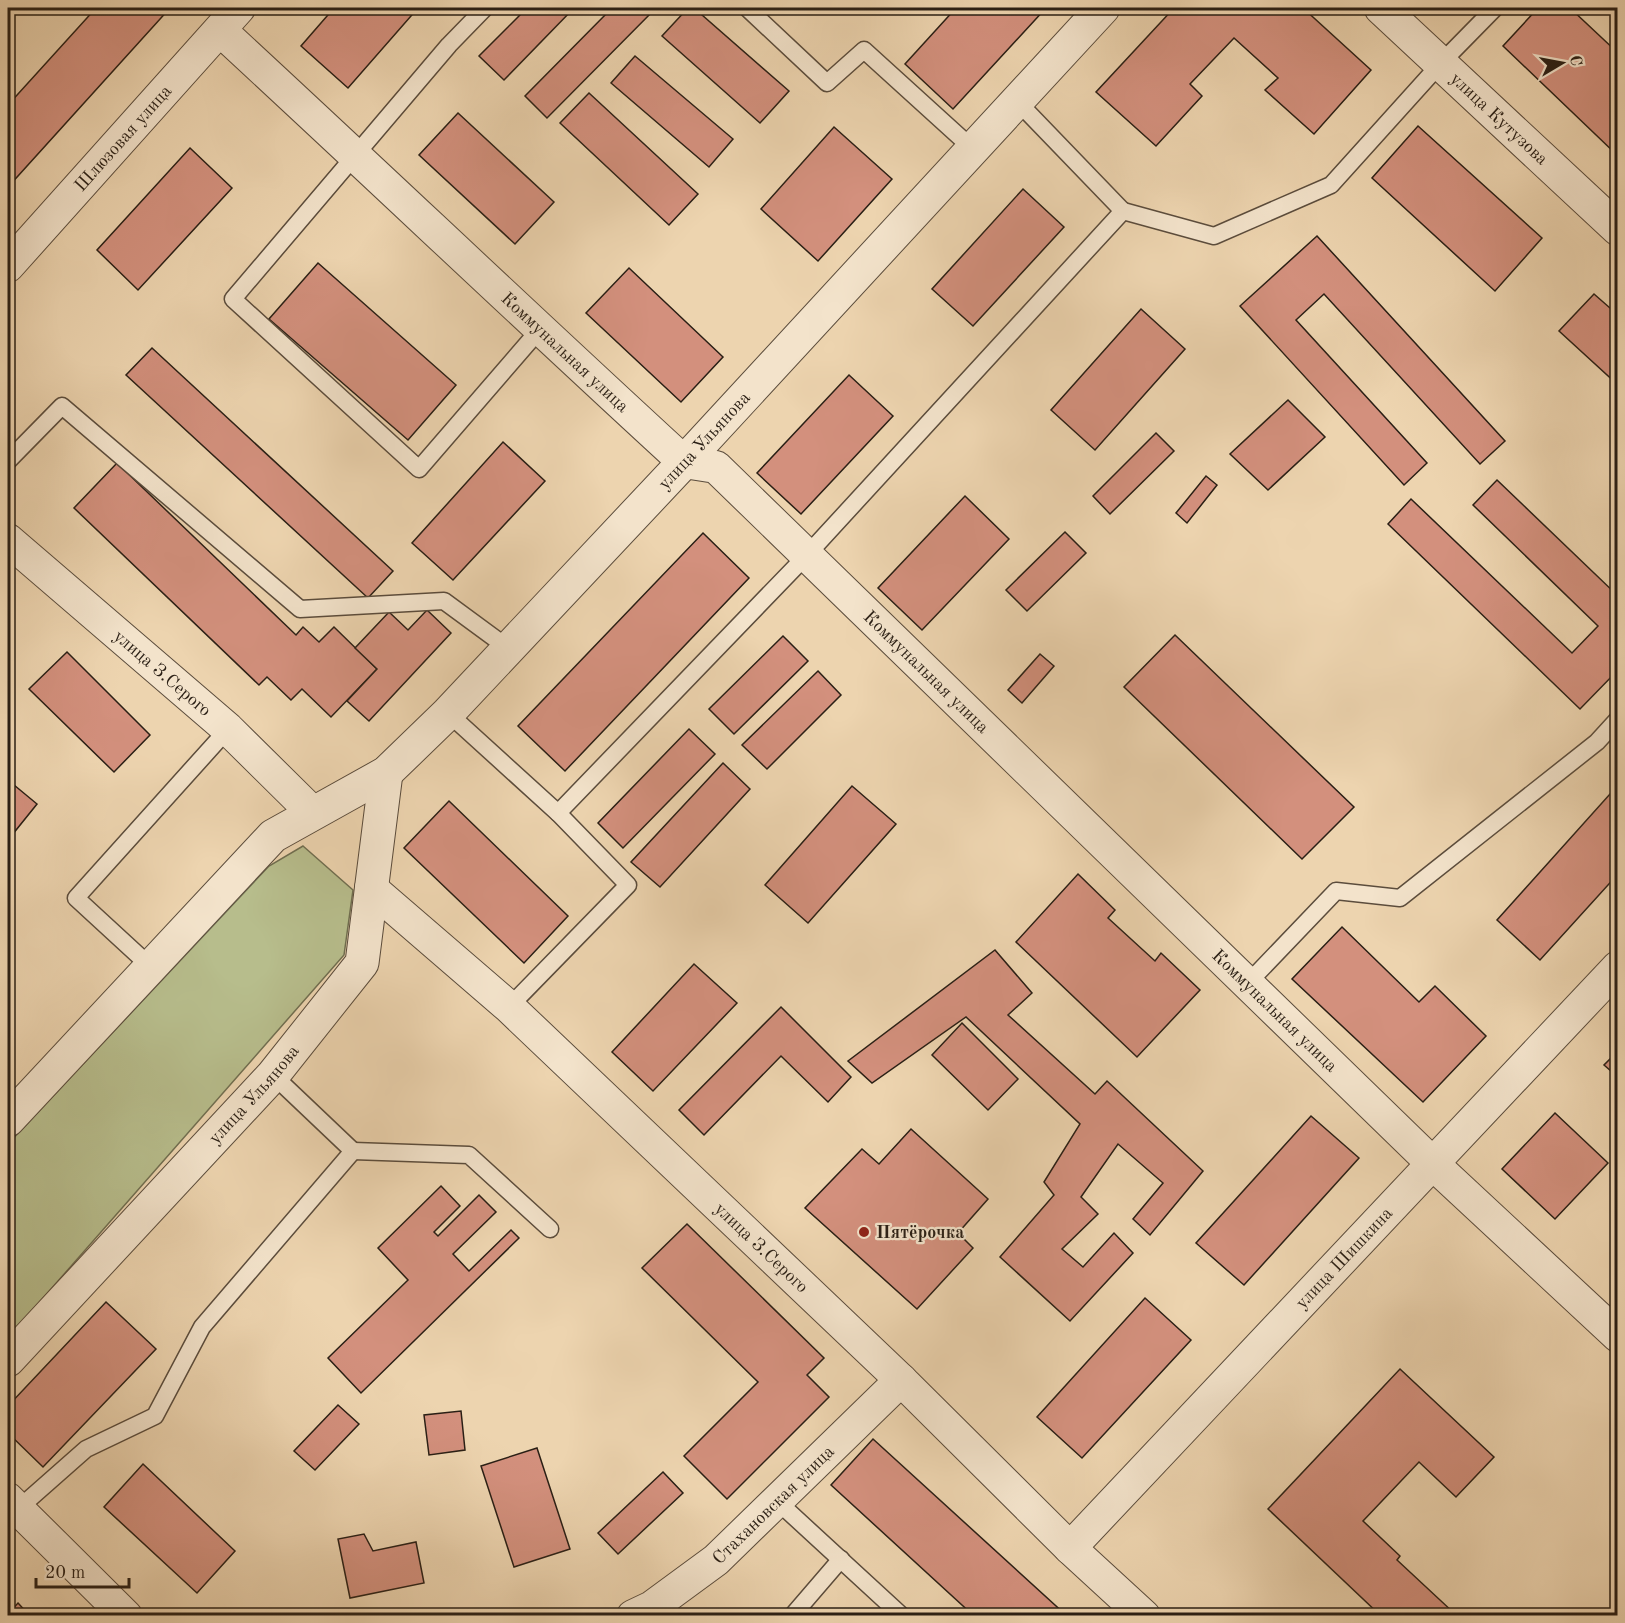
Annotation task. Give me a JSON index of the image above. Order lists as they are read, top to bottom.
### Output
{
  "streets": {
    "street": [
      "улица Кутузова",
      "Шлюзовая улица",
      "Коммунальная улица",
      "улица Ульянова",
      "улица З.Серого",
      "улица Шишкина",
      "Стахановская улица"
    ]
  },
  "crossings": [
    ["Шлюзовая улица", "Коммунальная улица"],
    ["Коммунальная улица", "улица Ульянова"],
    ["Коммунальная улица", "улица Шишкина"],
    ["улица Ульянова", "улица З.Серого"],
    ["улица З.Серого", "улица Шишкина"],
    ["улица З.Серого", "Стахановская улица"]
  ],
  "places": ["Пятёрочка"],
  "scale_bar": "20 m",
  "north": "right"
}
